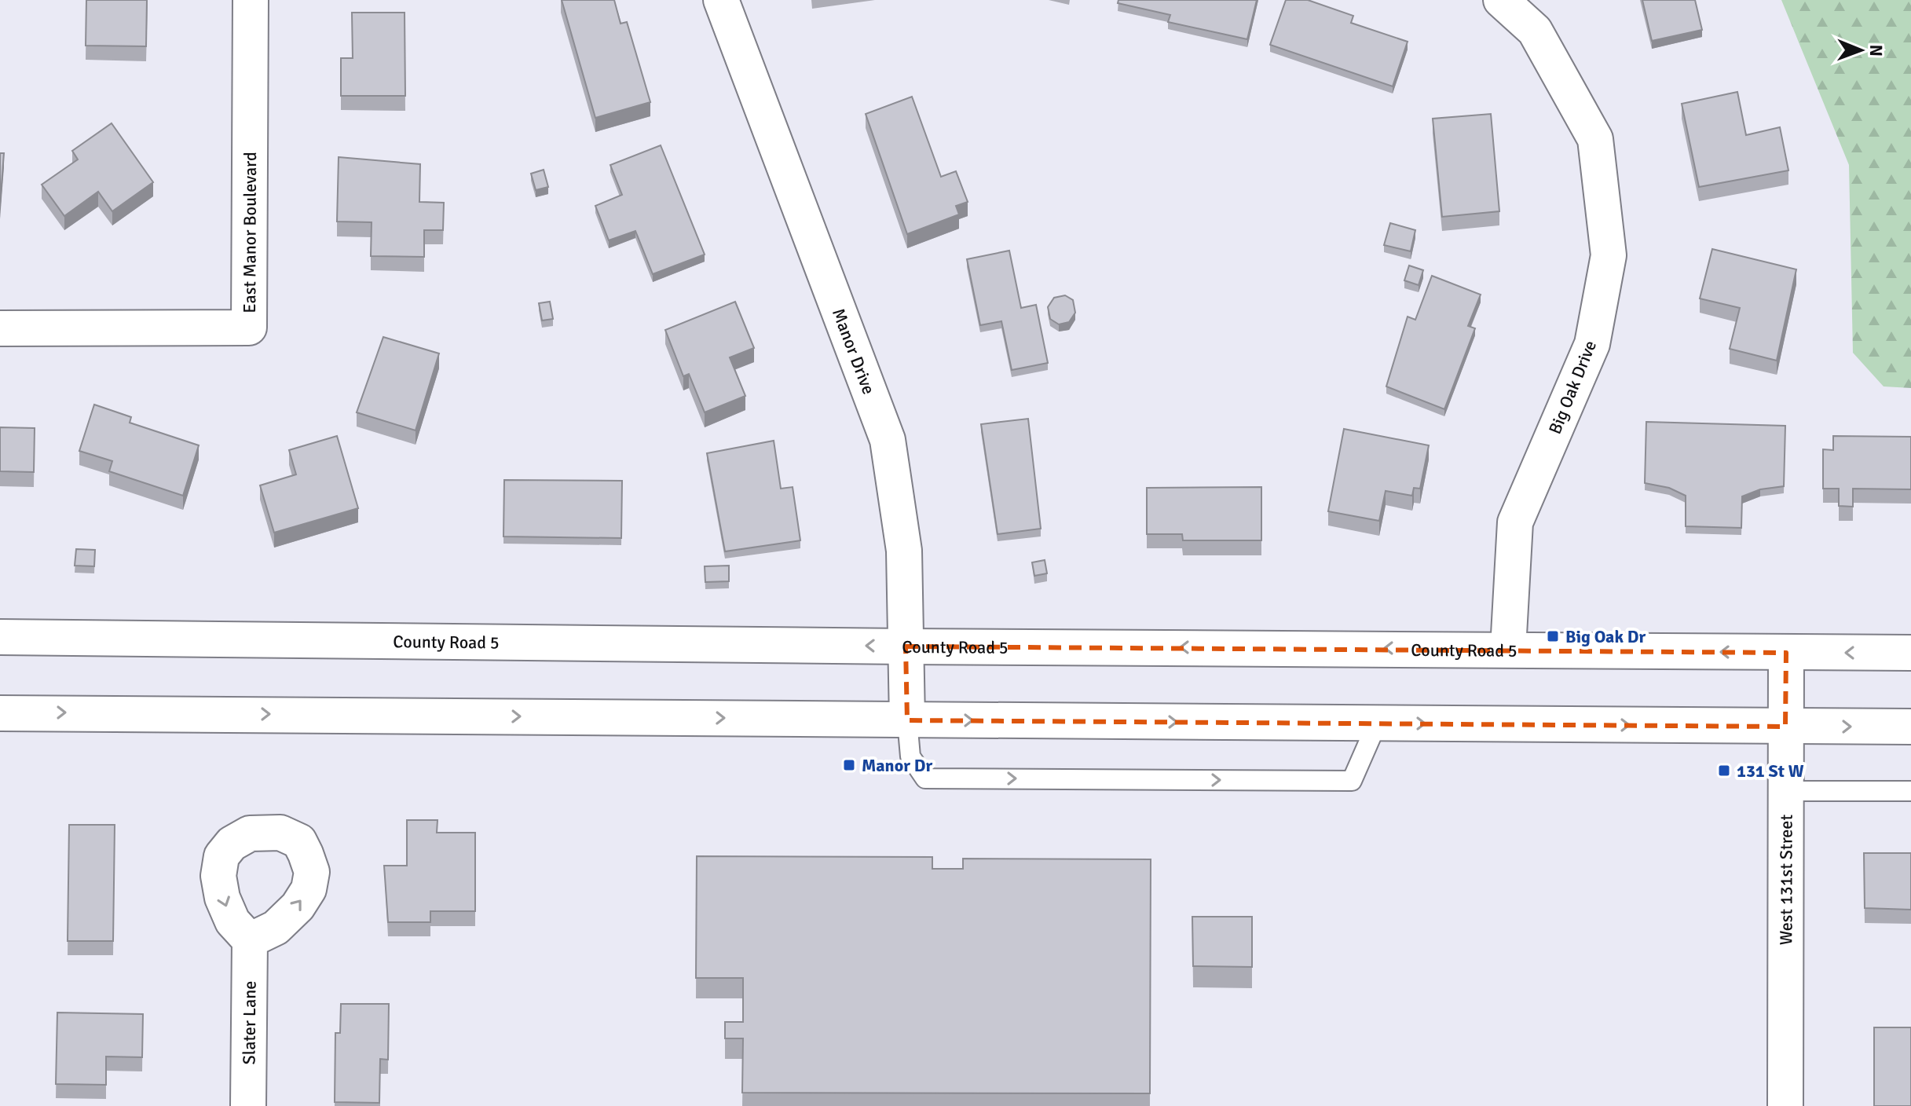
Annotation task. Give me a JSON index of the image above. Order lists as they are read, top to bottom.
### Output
{
  "streets": {
    "main road": [
      "East Manor Boulevard",
      "Manor Drive",
      "Big Oak Drive",
      "County Road 5",
      "West 131st Street",
      "Slater Lane"
    ]
  },
  "crossings": [
    ["Manor Drive", "County Road 5"],
    ["Big Oak Drive", "County Road 5"],
    ["County Road 5", "West 131st Street"]
  ],
  "places": {
    "transit": ["Big Oak Dr", "Manor Dr", "131 St W"]
  },
  "north": "right"
}
